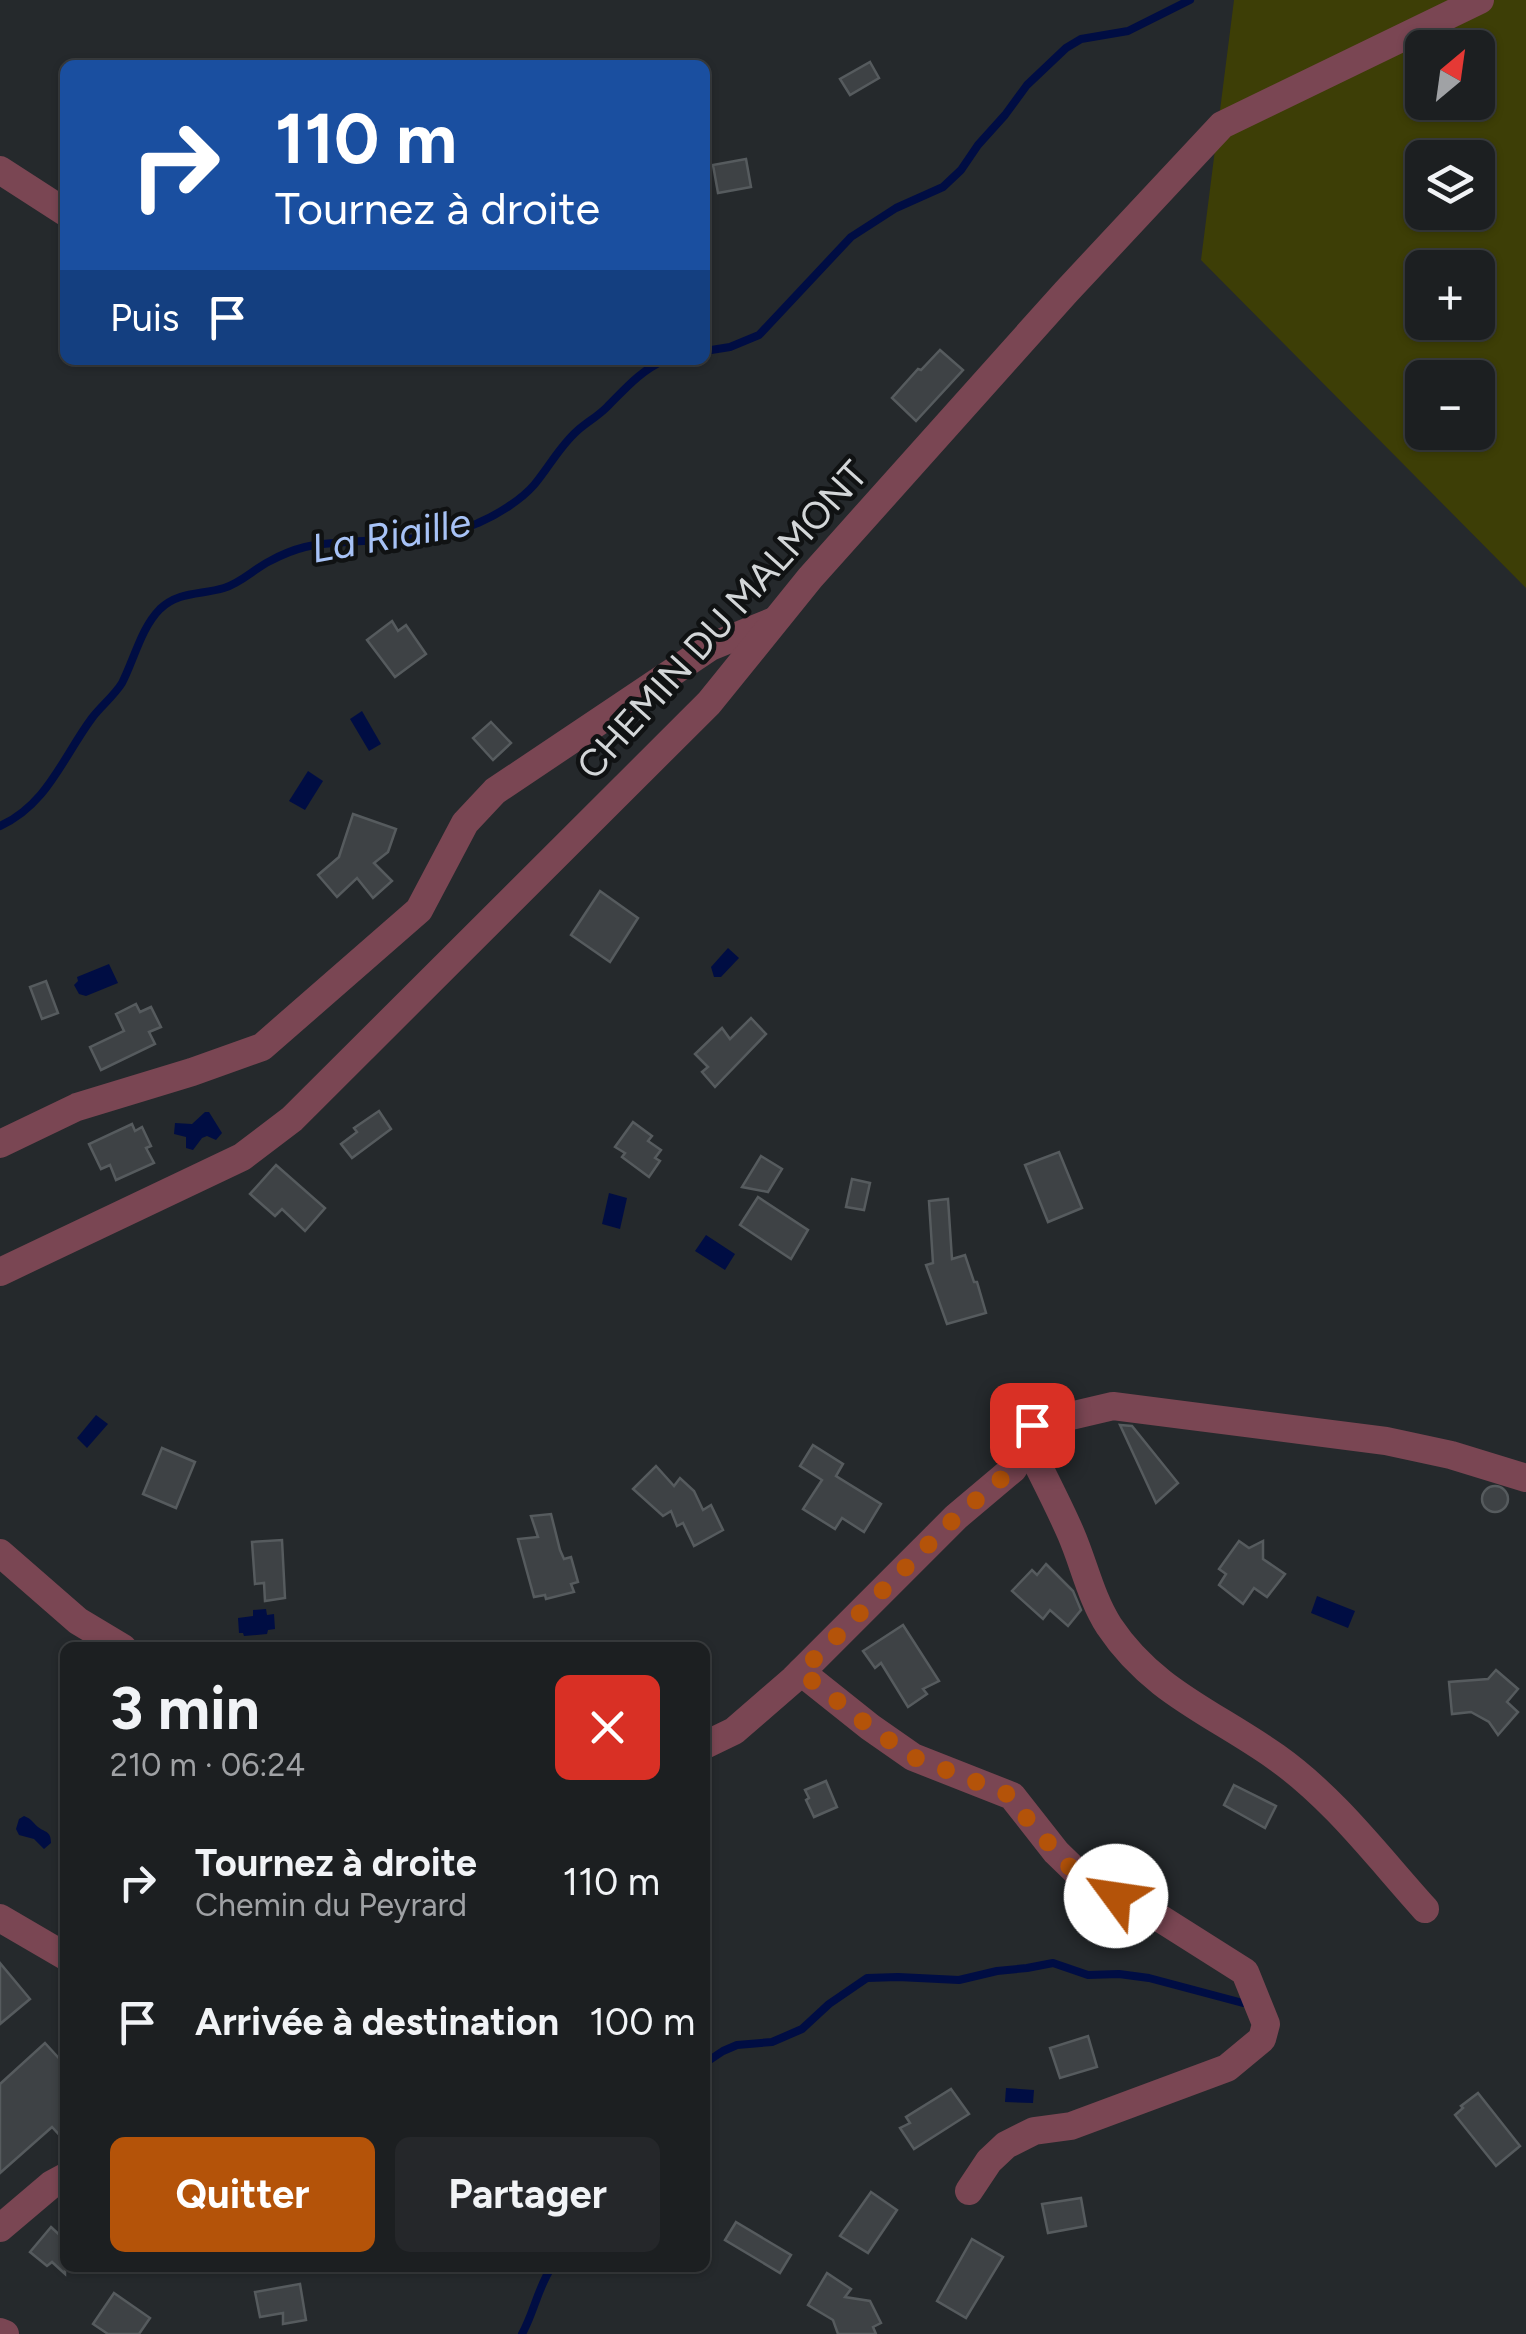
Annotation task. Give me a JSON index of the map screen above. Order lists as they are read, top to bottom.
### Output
{
  "streets": {
    "street": ["CHEMIN DU MALMONT"]
  },
  "water": ["La Riaille"],
  "north": "top right",
  "page": {
    "map_buttons": ["+", "−"],
    "turn": ["110 m", "Tournez à droite"],
    "then": "Puis",
    "heading": ["3 min", "210 m · 06:24"],
    "list": [
      {
        "name": "Tournez à droite",
        "note": "Chemin du Peyrard",
        "value": "110 m"
      },
      {
        "name": "Arrivée à destination",
        "value": "100 m"
      }
    ],
    "buttons": ["Quitter", "Partager"]
  }
}
